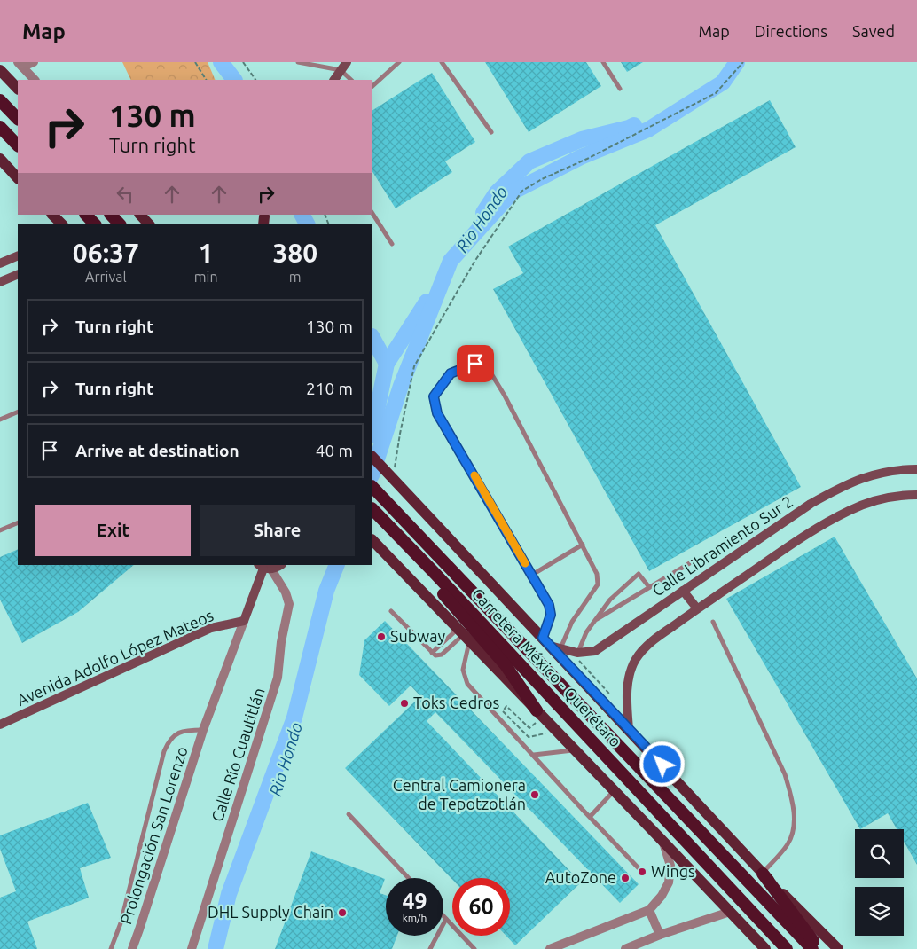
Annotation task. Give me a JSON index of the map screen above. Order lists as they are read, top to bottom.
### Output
{
  "streets": {
    "highway": ["Carretera México - Querétaro"],
    "main road": ["Calle Libramiento Sur 2", "Avenida Adolfo López Mateos", "Prolongación San Lorenzo"],
    "street": ["Calle Río Cuautitlán"]
  },
  "crossings": [
    ["Avenida Adolfo López Mateos", "Prolongación San Lorenzo"],
    ["Calle Río Cuautitlán", "Prolongación San Lorenzo"]
  ],
  "water": ["Rio Hondo"],
  "places": [
    "Subway",
    "Toks Cedros",
    "Central Camionera de Tepotzotlán",
    "Wings",
    "AutoZone",
    "DHL Supply Chain"
  ],
  "page": {
    "header": "Map",
    "nav": ["Map", "Directions", "Saved"],
    "turn": ["130 m", "Turn right"],
    "eta": [
      "06:37",
      "Arrival",
      "1",
      "min",
      "380",
      "m"
    ],
    "list": [
      {
        "name": "Turn right",
        "value": "130 m"
      },
      {
        "name": "Turn right",
        "value": "210 m"
      },
      {
        "name": "Arrive at destination",
        "value": "40 m"
      }
    ],
    "buttons": ["Exit", "Share"],
    "speed": "49 km/h",
    "limit": "60"
  }
}
